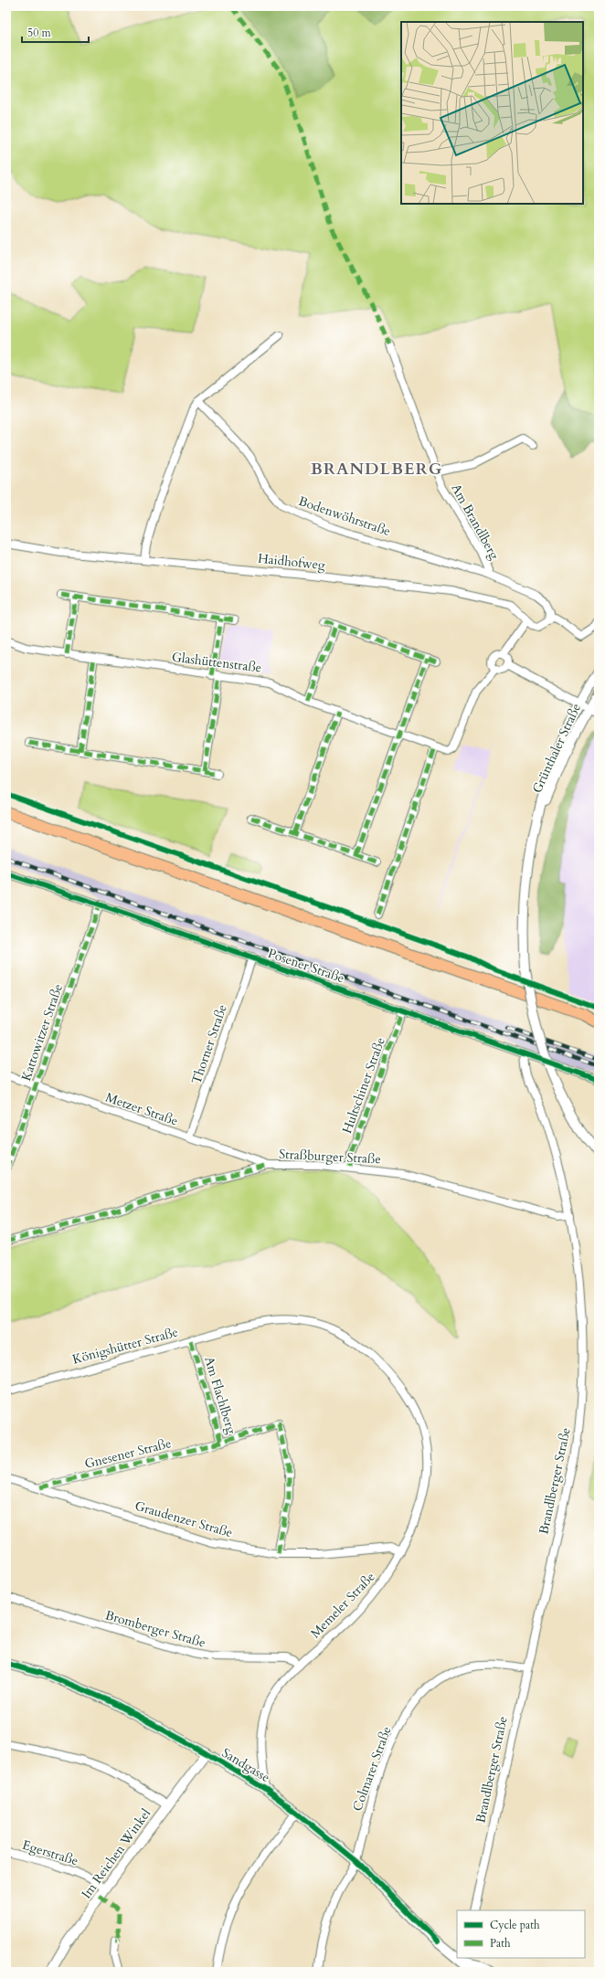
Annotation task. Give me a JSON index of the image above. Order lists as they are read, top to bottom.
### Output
{
  "streets": {
    "street": [
      "Bodenwöhrstraße",
      "Am Brandlberg",
      "Haidhofweg",
      "Glashüttenstraße",
      "Grünthaler Straße",
      "Posener Straße",
      "Kattowitzer Straße",
      "Thorner Straße",
      "Hultschiner Straße",
      "Metzer Straße",
      "Straßburger Straße",
      "Königshütter Straße",
      "Am Flachlberg",
      "Gnesener Straße",
      "Brandlberger Straße",
      "Graudenzer Straße",
      "Memeler Straße",
      "Bromberger Straße",
      "Sandgasse",
      "Colmarer Straße",
      "Egerstraße",
      "Im Reichen Winkel"
    ]
  },
  "crossings": [
    ["Bodenwöhrstraße", "Am Brandlberg"],
    ["Posener Straße", "Kattowitzer Straße"],
    ["Posener Straße", "Thorner Straße"],
    ["Posener Straße", "Hultschiner Straße"],
    ["Posener Straße", "Brandlberger Straße"],
    ["Kattowitzer Straße", "Metzer Straße"],
    ["Thorner Straße", "Metzer Straße"],
    ["Hultschiner Straße", "Straßburger Straße"],
    ["Metzer Straße", "Straßburger Straße"],
    ["Straßburger Straße", "Brandlberger Straße"],
    ["Königshütter Straße", "Am Flachlberg"],
    ["Königshütter Straße", "Memeler Straße"],
    ["Am Flachlberg", "Gnesener Straße"],
    ["Am Flachlberg", "Graudenzer Straße"],
    ["Gnesener Straße", "Graudenzer Straße"],
    ["Brandlberger Straße", "Colmarer Straße"],
    ["Graudenzer Straße", "Memeler Straße"],
    ["Memeler Straße", "Bromberger Straße"],
    ["Memeler Straße", "Sandgasse"],
    ["Sandgasse", "Colmarer Straße"],
    ["Sandgasse", "Im Reichen Winkel"],
    ["Egerstraße", "Im Reichen Winkel"]
  ],
  "districts": ["BRANDLBERG"],
  "legend": ["Cycle path", "Path"],
  "scale_bar": "50 m"
}
